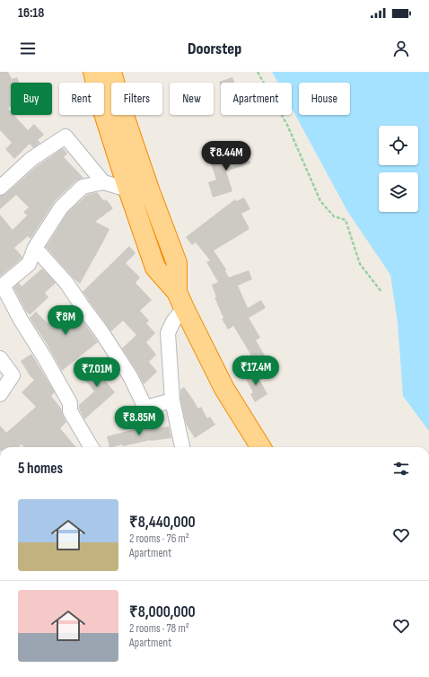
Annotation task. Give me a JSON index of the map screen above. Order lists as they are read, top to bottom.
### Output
{
  "page": {
    "status": "16:18",
    "header": "Doorstep",
    "chip": [
      "Buy",
      "Rent",
      "Filters",
      "New",
      "Apartment",
      "House"
    ],
    "price": [
      "₹8.44M",
      "₹8M",
      "₹17.4M",
      "₹7.01M",
      "₹8.85M"
    ],
    "heading": "5 homes",
    "list": [
      {
        "name": "₹8,440,000",
        "note": "2 rooms · 76 m² · Apartment"
      },
      {
        "name": "₹8,000,000",
        "note": "2 rooms · 78 m² · Apartment"
      }
    ]
  }
}
